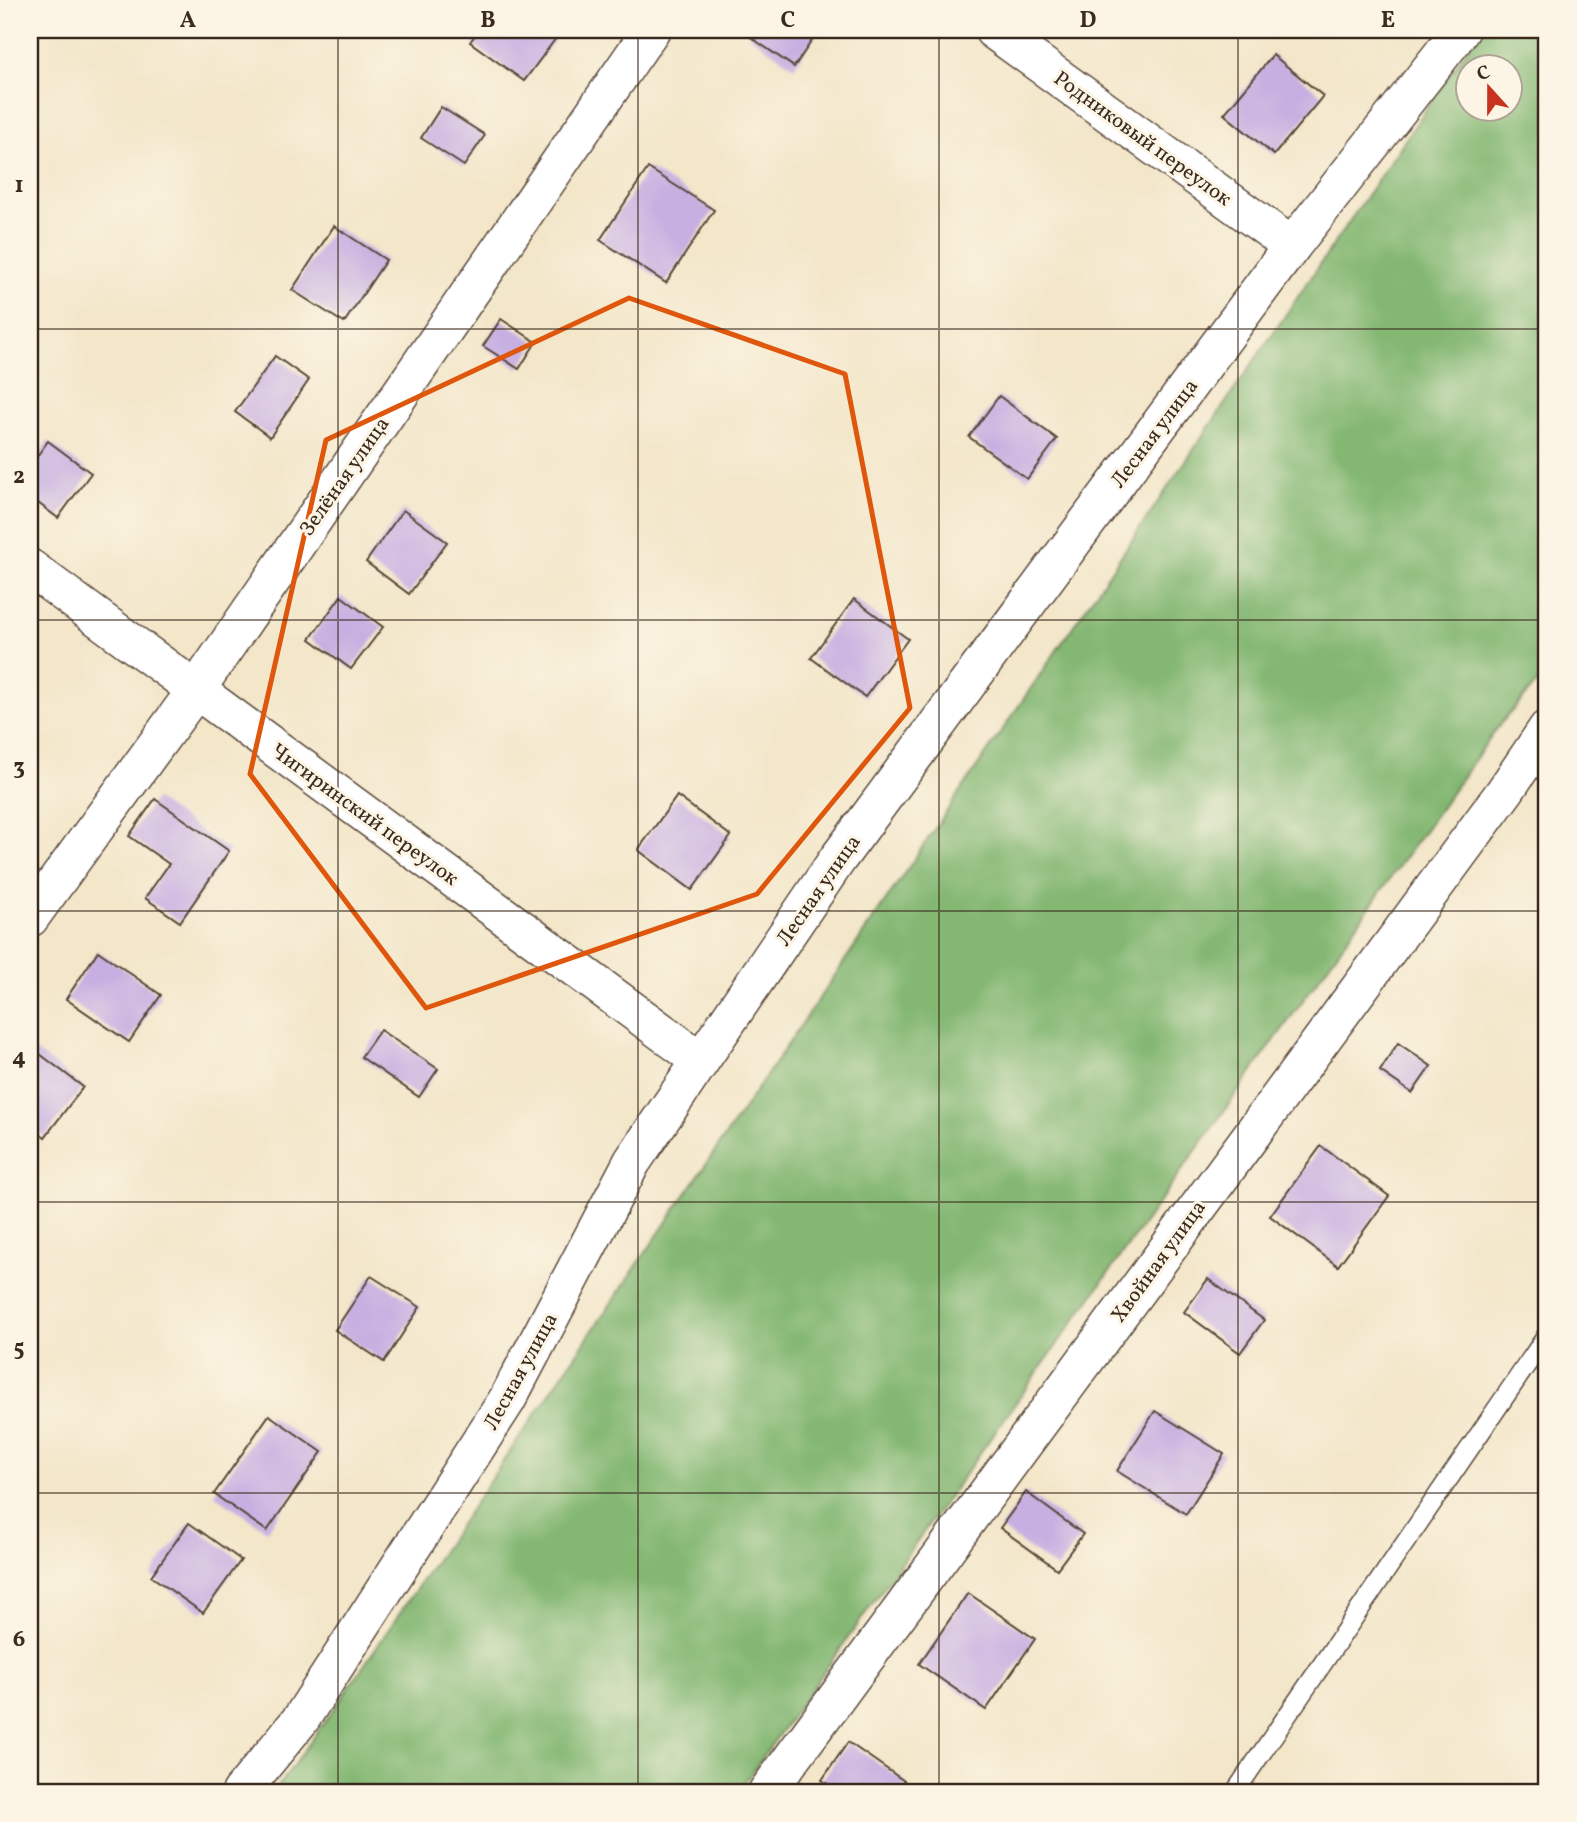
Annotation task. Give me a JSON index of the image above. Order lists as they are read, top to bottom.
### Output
{
  "streets": {
    "street": [
      "Родниковый переулок",
      "Лесная улица",
      "Зелёная улица",
      "Чигиринский переулок",
      "Хвойная улица"
    ]
  },
  "crossings": [
    ["Родниковый переулок", "Лесная улица"],
    ["Лесная улица", "Чигиринский переулок"],
    ["Зелёная улица", "Чигиринский переулок"]
  ],
  "north": "top",
  "grid": {
    "columns": [
      "A",
      "B",
      "C",
      "D",
      "E"
    ],
    "rows": [
      "1",
      "2",
      "3",
      "4",
      "5",
      "6"
    ]
  }
}
